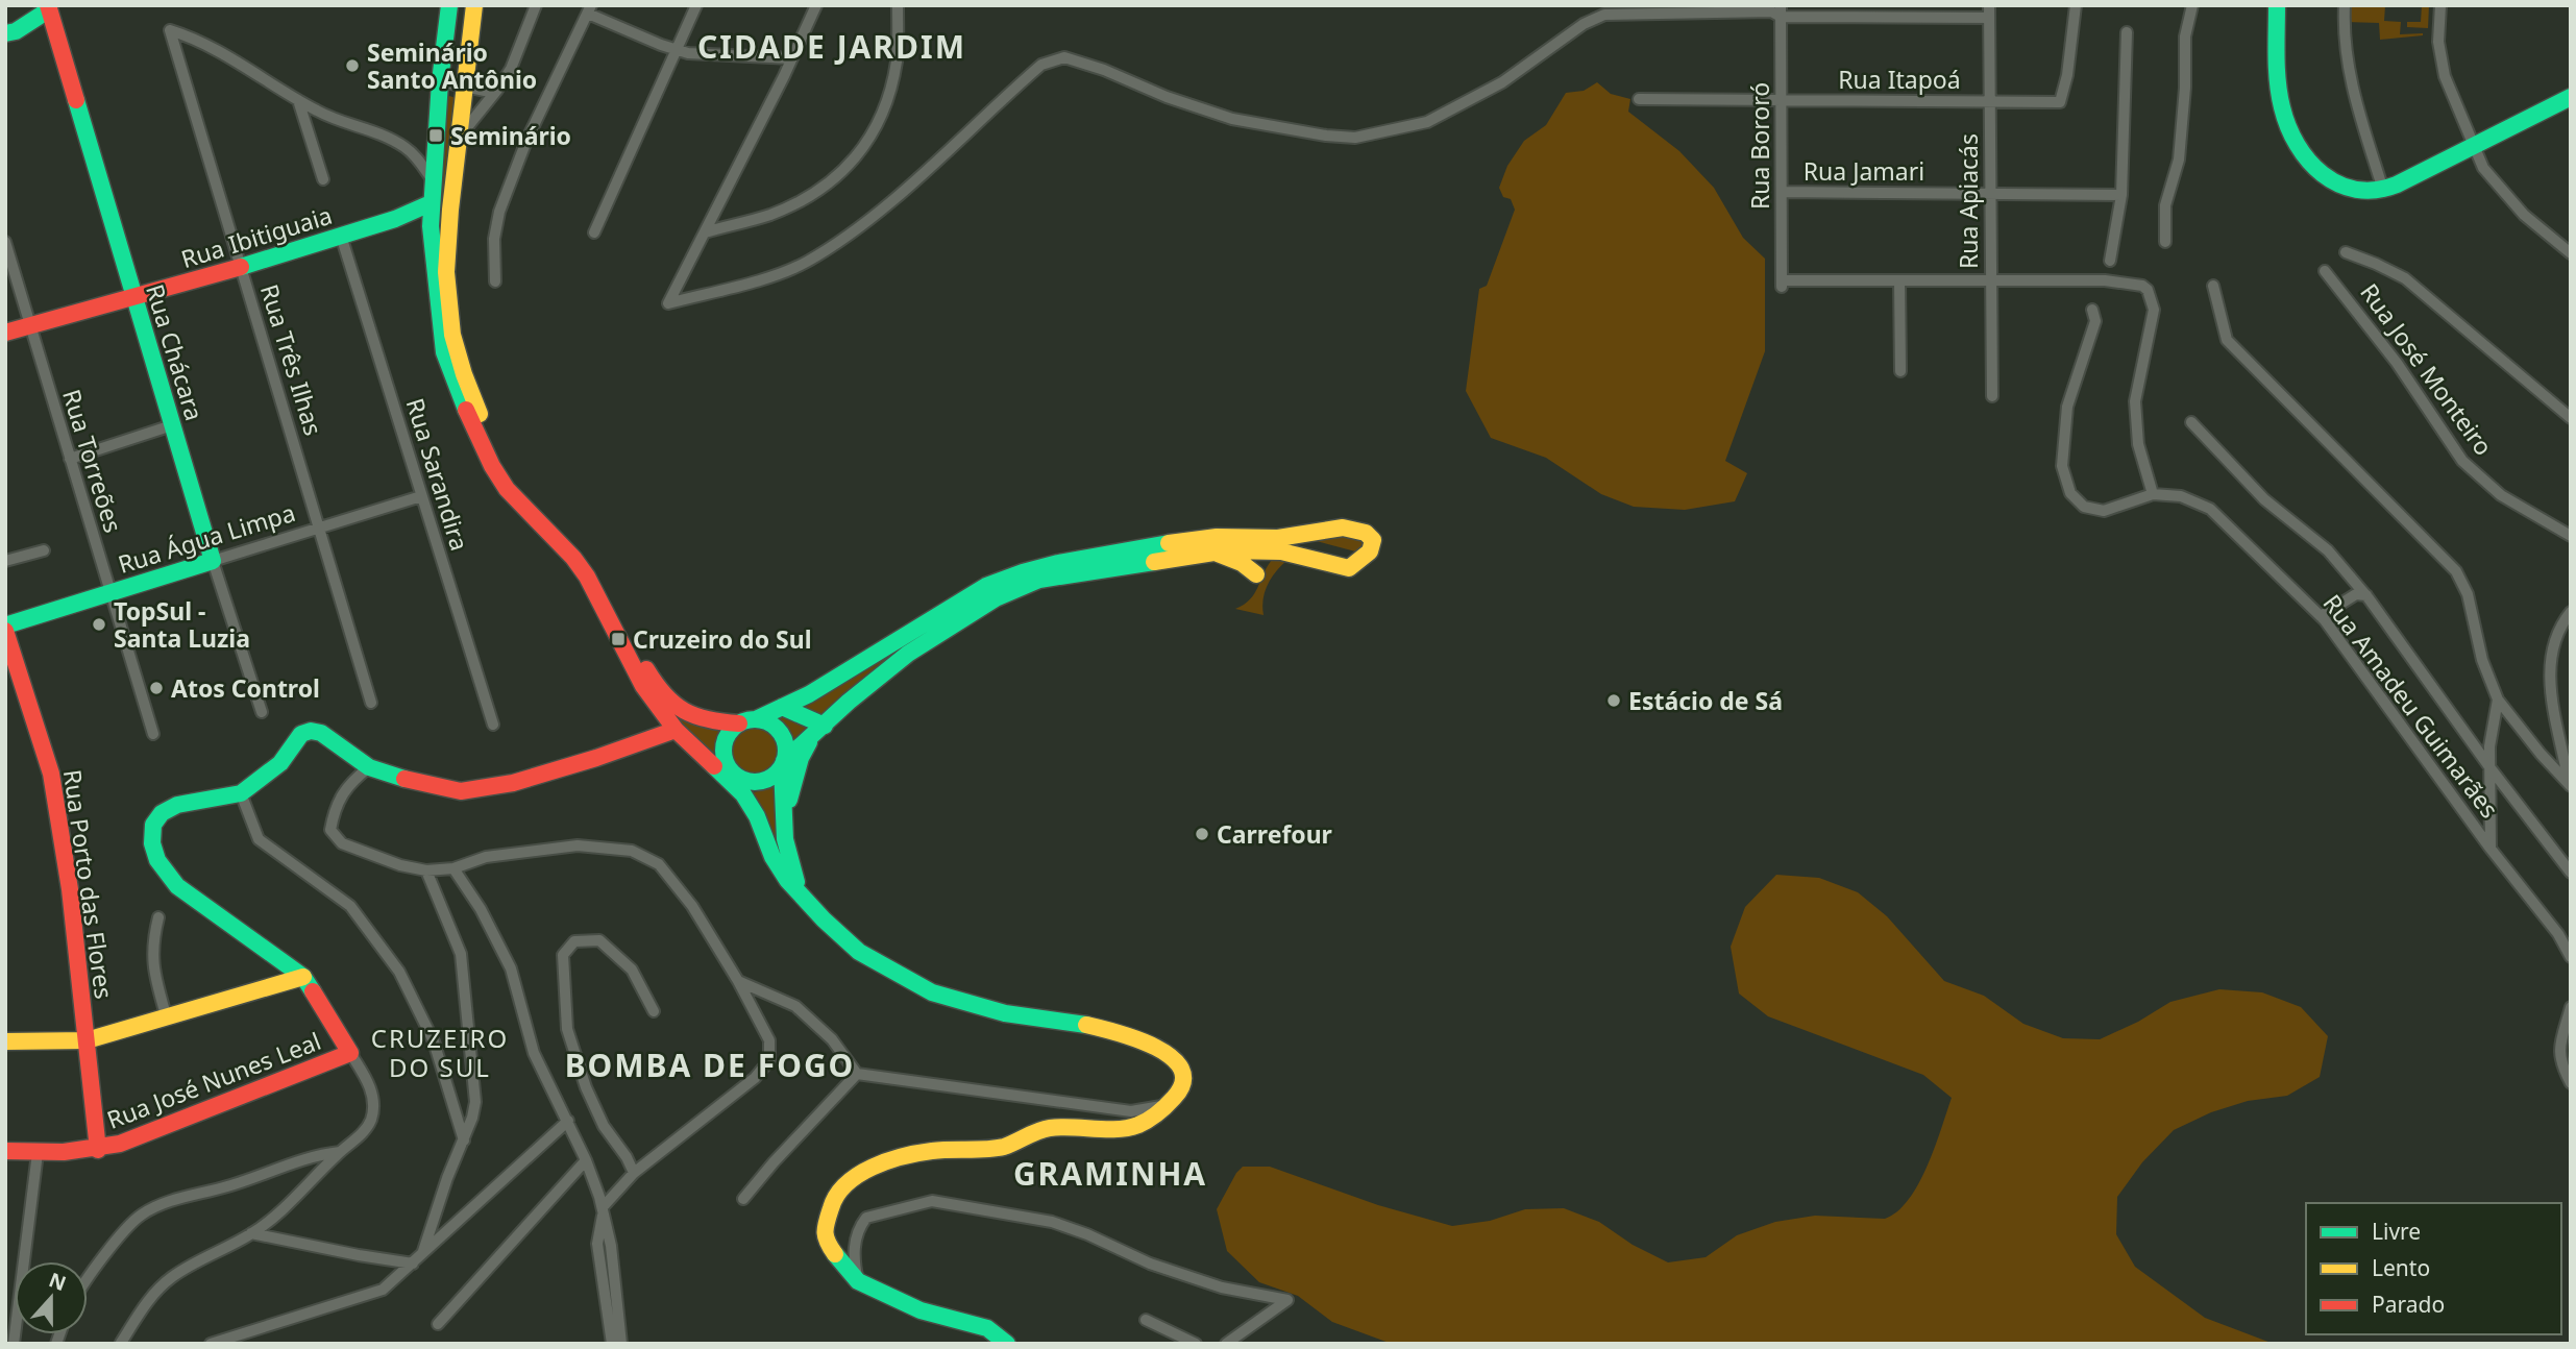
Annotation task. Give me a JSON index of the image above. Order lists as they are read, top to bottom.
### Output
{
  "streets": {
    "street": [
      "Rua Itapoá",
      "Rua Bororó",
      "Rua Jamari",
      "Rua Apiacás",
      "Rua Ibitiguaia",
      "Rua Chácara",
      "Rua Três Ilhas",
      "Rua José Monteiro",
      "Rua Torreões",
      "Rua Sarandira",
      "Rua Água Limpa",
      "Rua Amadeu Guimarães",
      "Rua Porto das Flores",
      "Rua José Nunes Leal"
    ]
  },
  "crossings": [
    ["Rua Itapoá", "Rua Bororó"],
    ["Rua Itapoá", "Rua Apiacás"],
    ["Rua Bororó", "Rua Jamari"],
    ["Rua Jamari", "Rua Apiacás"],
    ["Rua Ibitiguaia", "Rua Chácara"],
    ["Rua Ibitiguaia", "Rua Três Ilhas"],
    ["Rua Ibitiguaia", "Rua Torreões"],
    ["Rua Ibitiguaia", "Rua Sarandira"],
    ["Rua Chácara", "Rua Água Limpa"],
    ["Rua Três Ilhas", "Rua Água Limpa"],
    ["Rua Torreões", "Rua Água Limpa"],
    ["Rua Sarandira", "Rua Água Limpa"],
    ["Rua Água Limpa", "Rua Porto das Flores"],
    ["Rua Porto das Flores", "Rua José Nunes Leal"]
  ],
  "districts": [
    "CIDADE JARDIM",
    "CRUZEIRO DO SUL",
    "BOMBA DE FOGO",
    "GRAMINHA"
  ],
  "places": {
    "other": [
      "Seminário Santo Antônio",
      "TopSul - Santa Luzia",
      "Atos Control",
      "Estácio de Sá",
      "Carrefour"
    ],
    "transit": ["Seminário", "Cruzeiro do Sul"]
  },
  "legend": ["Livre", "Lento", "Parado"],
  "north": "top"
}
